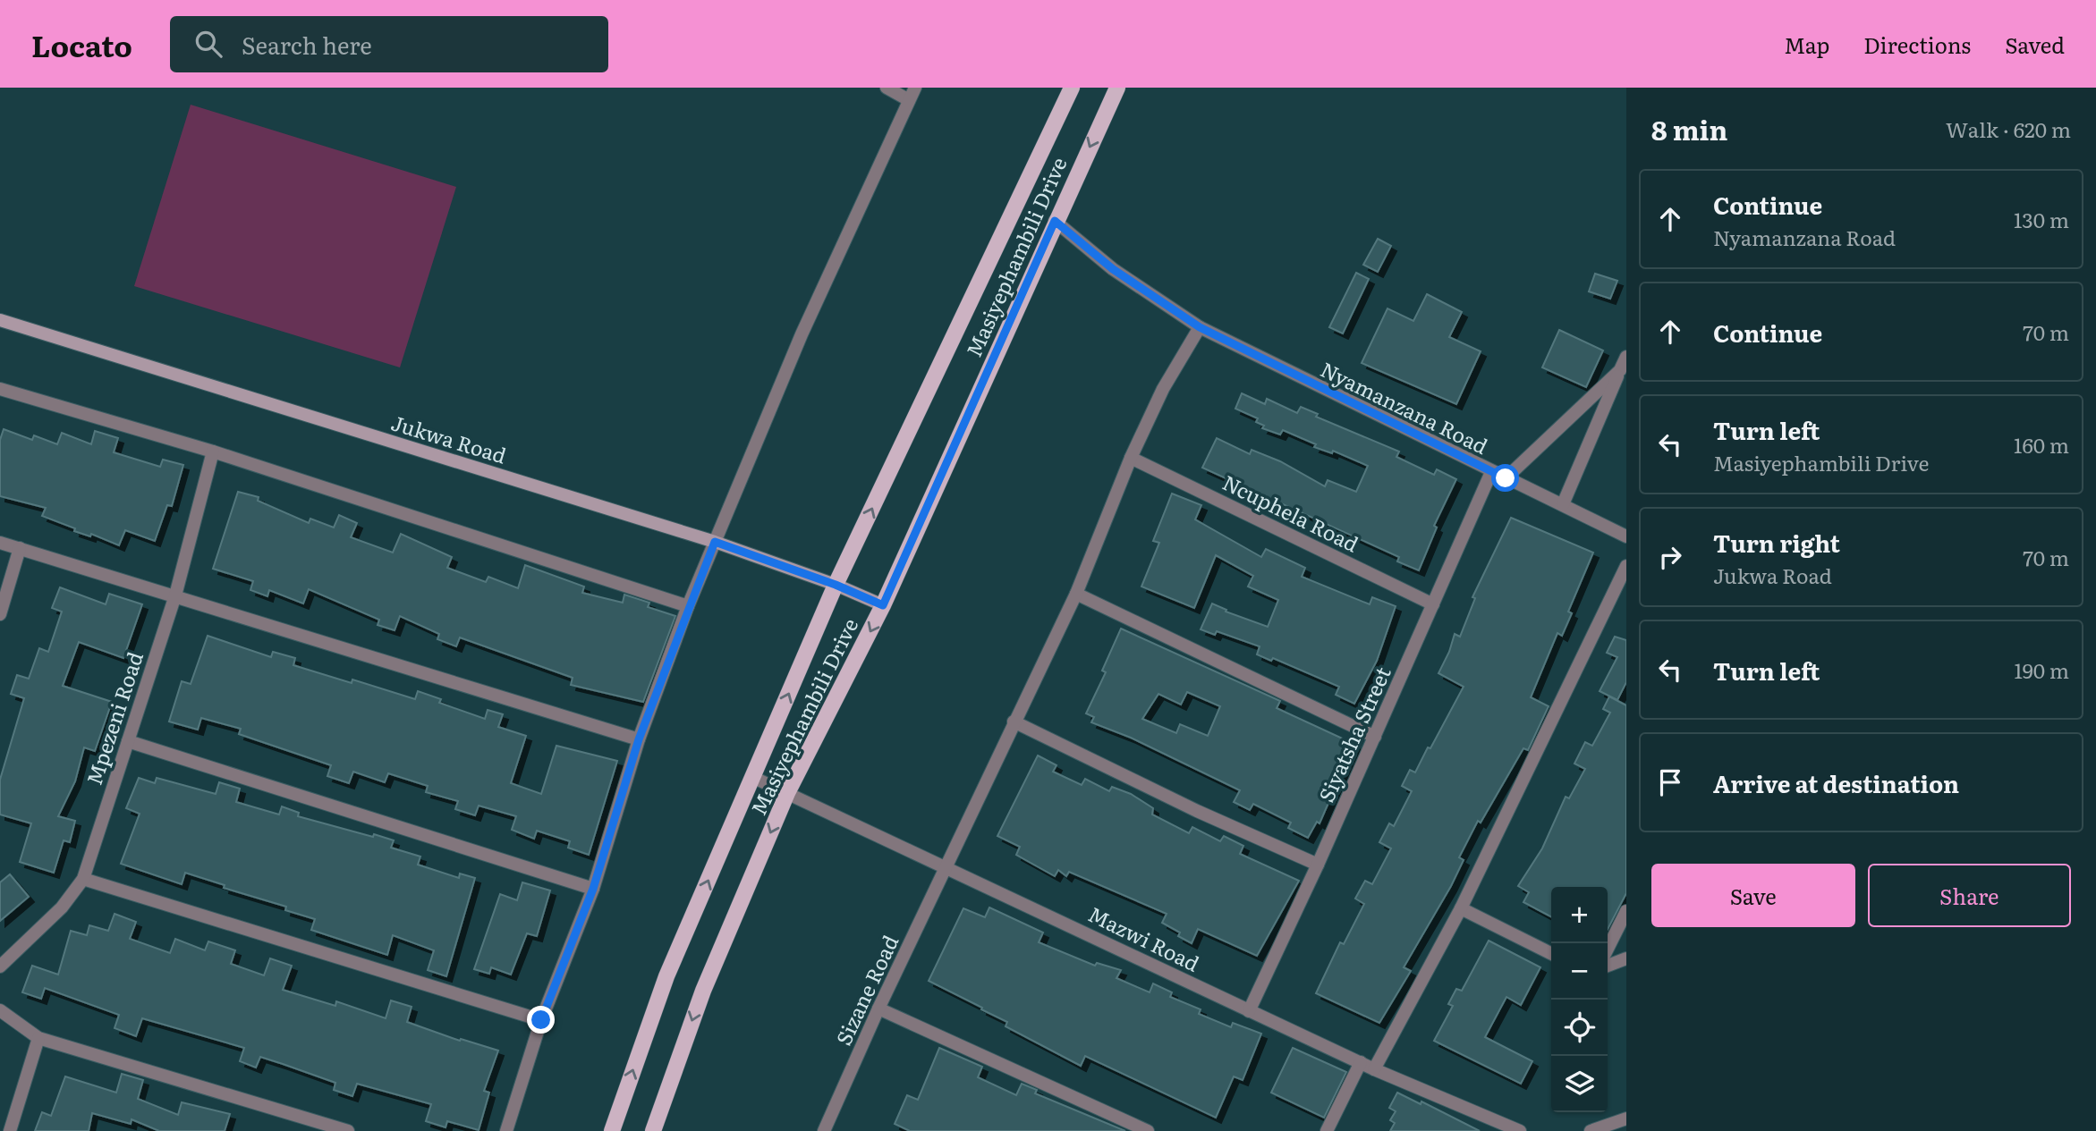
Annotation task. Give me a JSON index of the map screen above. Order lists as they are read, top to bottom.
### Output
{
  "streets": {
    "main road": ["Masiyephambili Drive"],
    "street": [
      "Nyamanzana Road",
      "Jukwa Road",
      "Ncuphela Road",
      "Mpezeni Road",
      "Siyatsha Street",
      "Mazwi Road",
      "Sizane Road"
    ]
  },
  "crossings": [
    ["Masiyephambili Drive", "Nyamanzana Road"],
    ["Masiyephambili Drive", "Jukwa Road"],
    ["Masiyephambili Drive", "Mazwi Road"],
    ["Nyamanzana Road", "Siyatsha Street"],
    ["Nyamanzana Road", "Sizane Road"],
    ["Ncuphela Road", "Siyatsha Street"],
    ["Ncuphela Road", "Sizane Road"],
    ["Siyatsha Street", "Mazwi Road"],
    ["Mazwi Road", "Sizane Road"]
  ],
  "page": {
    "header": "Locato",
    "search": "Search here",
    "nav": ["Map", "Directions", "Saved"],
    "heading": ["8 min", "Walk · 620 m"],
    "list": [
      ["Continue", "Nyamanzana Road", "130 m"],
      ["Continue", "70 m"],
      ["Turn left", "Masiyephambili Drive", "160 m"],
      ["Turn right", "Jukwa Road", "70 m"],
      ["Turn left", "190 m"],
      "Arrive at destination"
    ],
    "buttons": ["Save", "Share"],
    "map_buttons": ["+", "−"]
  }
}
